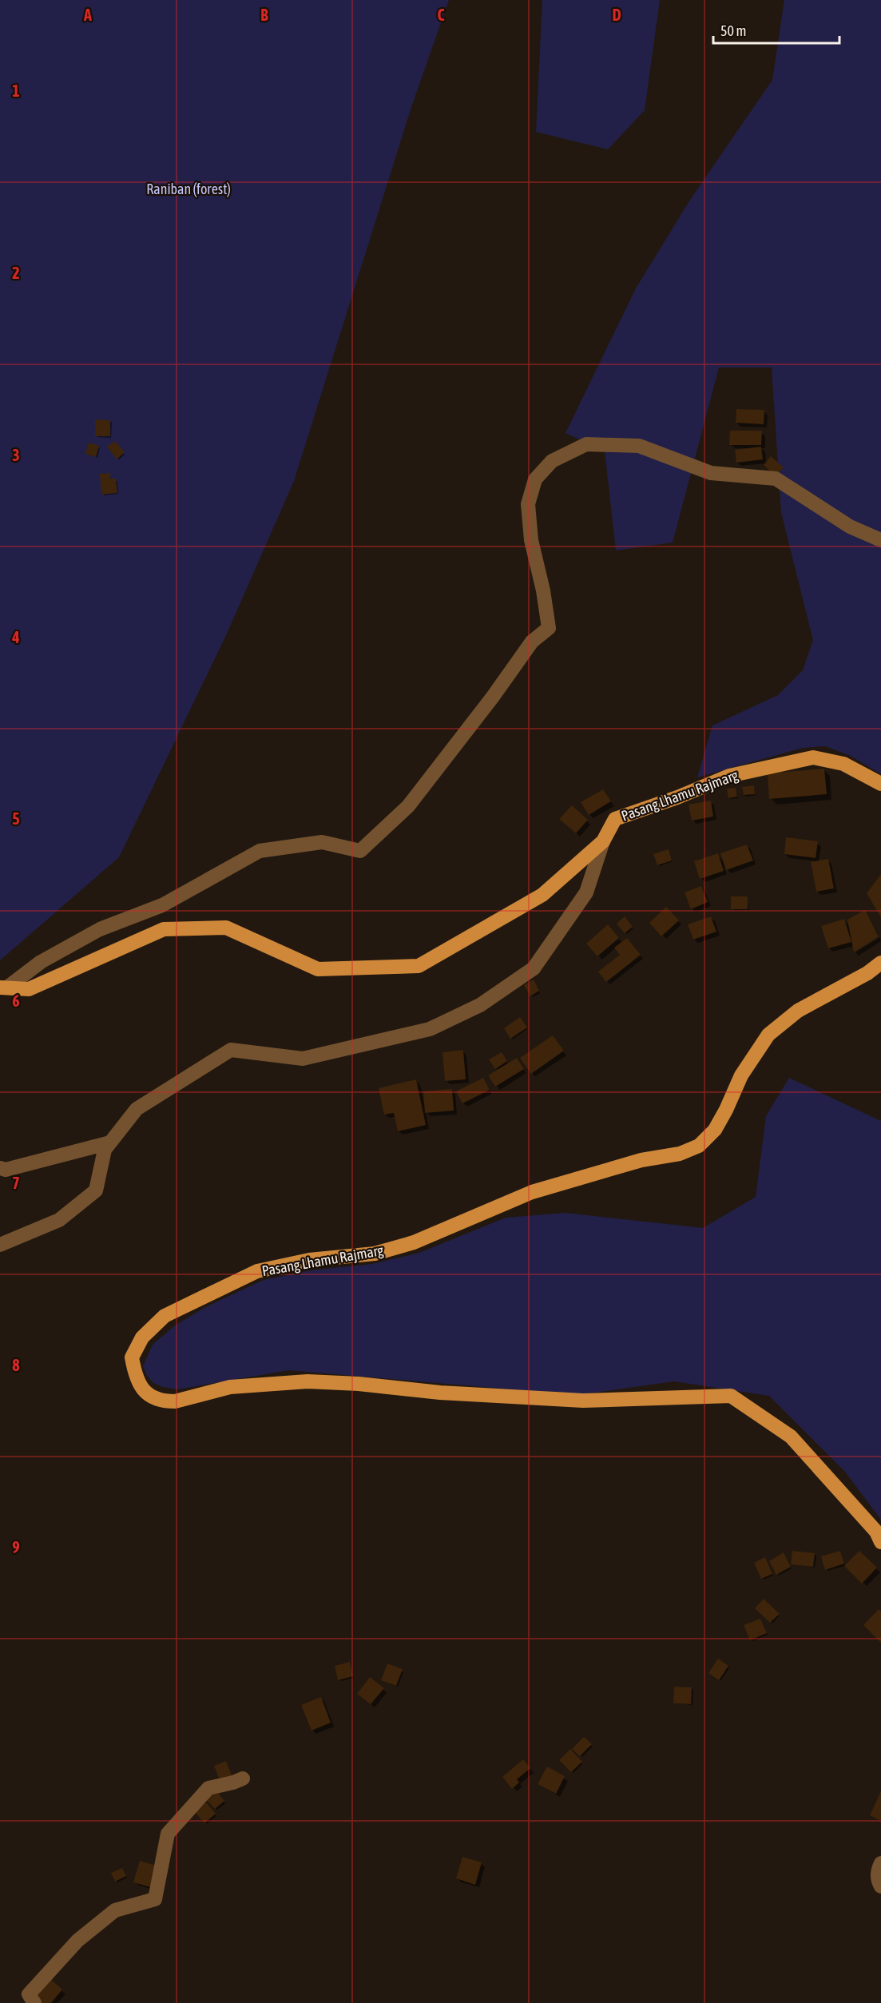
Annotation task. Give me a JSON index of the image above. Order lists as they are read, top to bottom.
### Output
{
  "streets": {
    "main road": ["Pasang Lhamu Rajmarg"]
  },
  "parks": ["Raniban (forest)"],
  "scale_bar": "50 m",
  "grid": {
    "columns": [
      "A",
      "B",
      "C",
      "D"
    ],
    "rows": [
      "1",
      "2",
      "3",
      "4",
      "5",
      "6",
      "7",
      "8",
      "9"
    ]
  }
}
